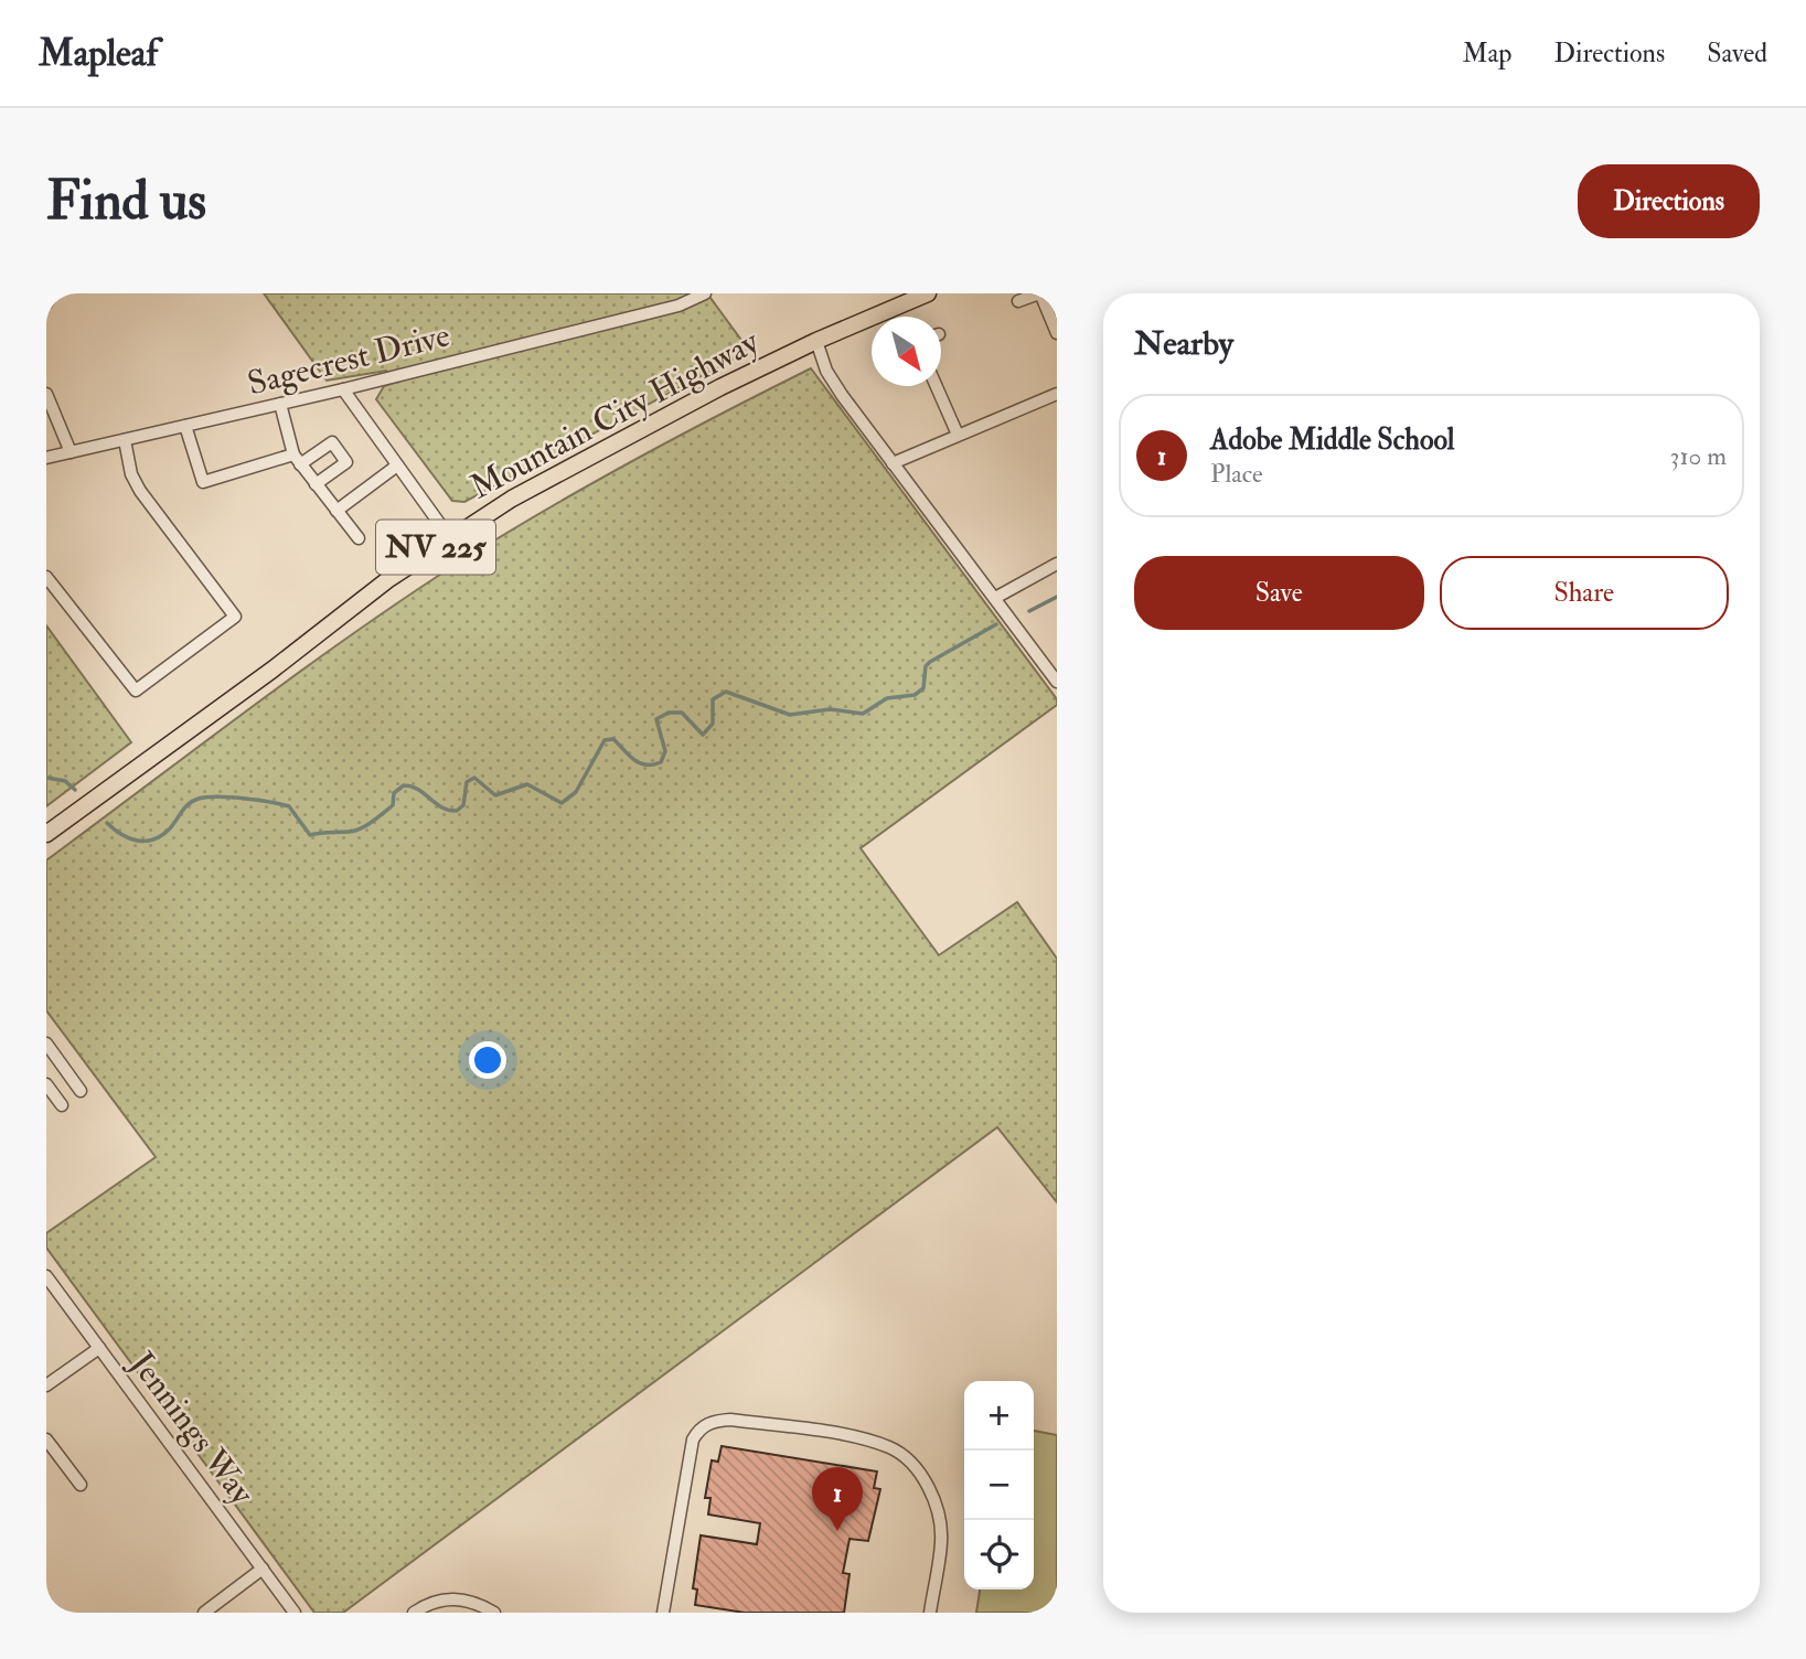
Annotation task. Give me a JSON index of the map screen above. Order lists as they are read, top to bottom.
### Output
{
  "streets": {
    "main road": ["Mountain City Highway", "NV 225"],
    "street": ["Sagecrest Drive", "Jennings Way"]
  },
  "north": "bottom right",
  "page": {
    "header": "Mapleaf",
    "nav": ["Map", "Directions", "Saved"],
    "buttons": [
      "Directions",
      ["Save", "Share"]
    ],
    "title": "Find us",
    "heading": "Nearby",
    "list": [
      {
        "mark": "1",
        "name": "Adobe Middle School",
        "note": "Place",
        "value": "310 m"
      }
    ],
    "map_buttons": ["+", "−"],
    "pins": "1"
  }
}
